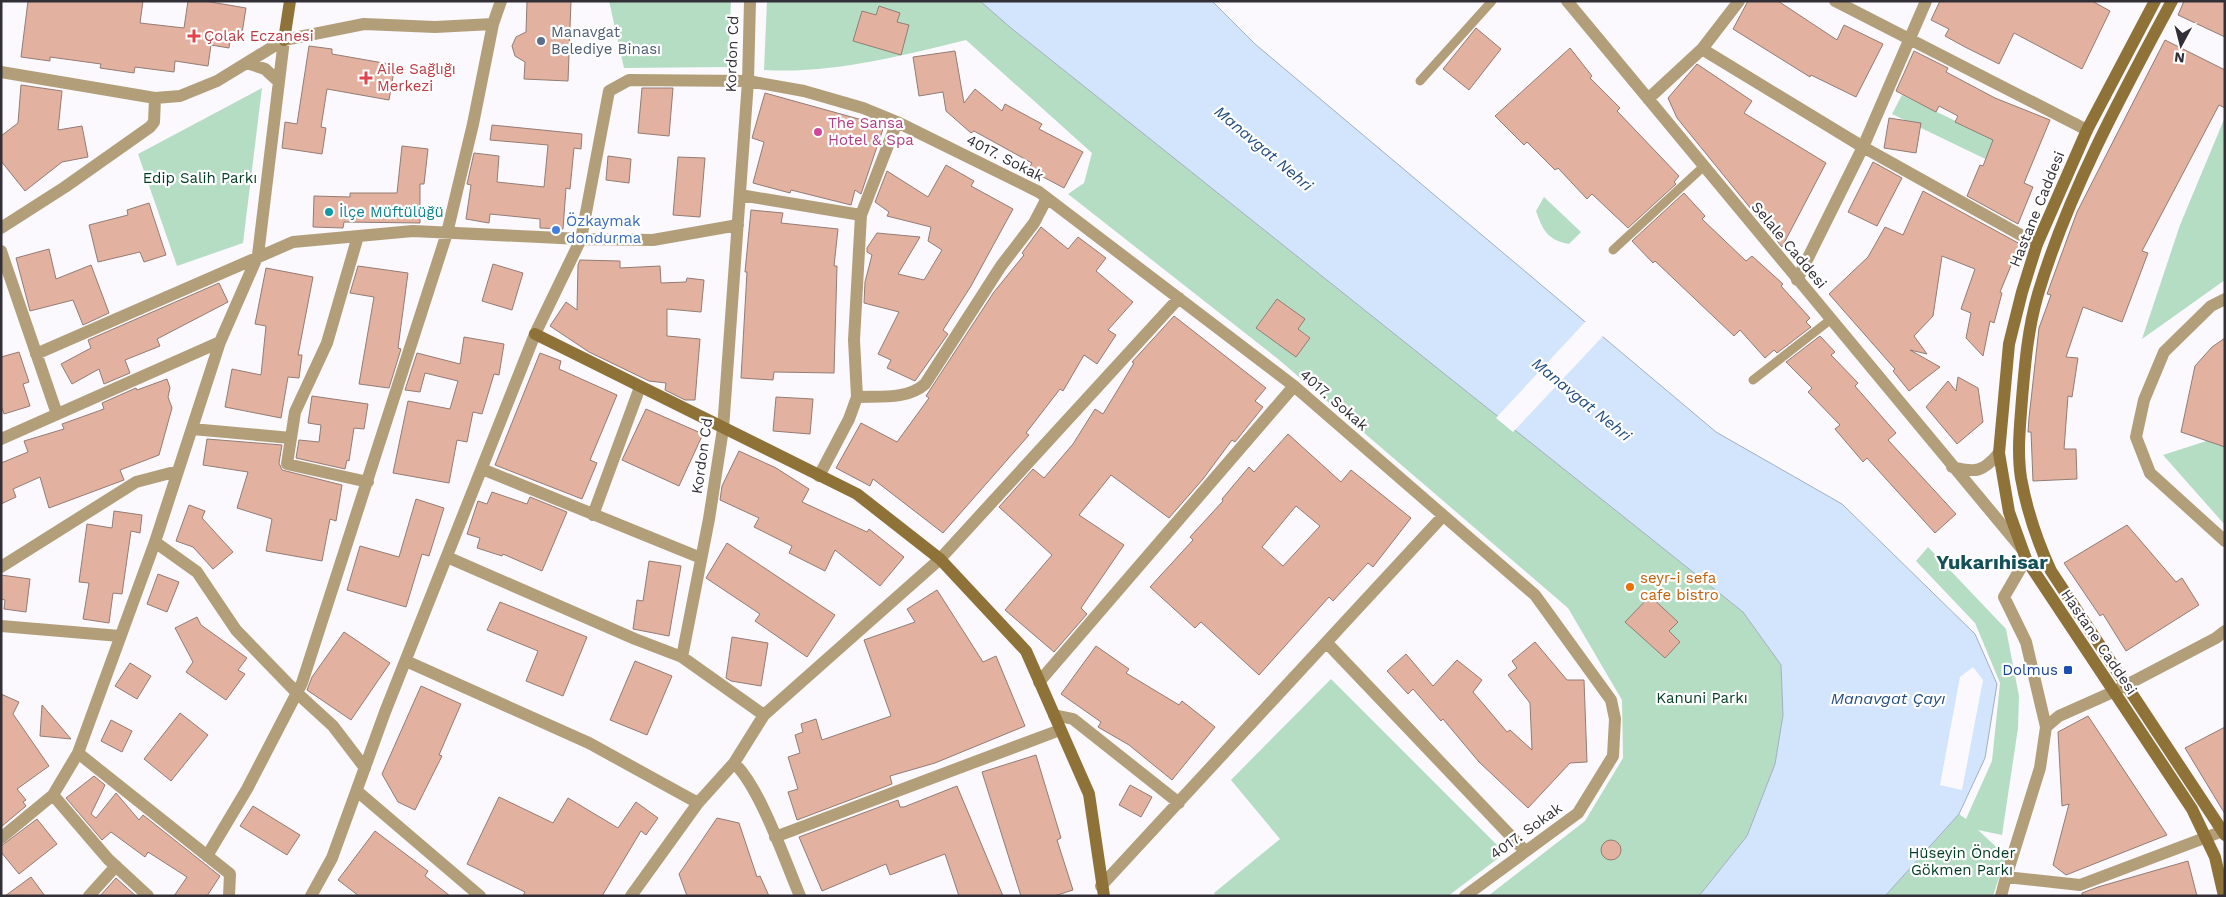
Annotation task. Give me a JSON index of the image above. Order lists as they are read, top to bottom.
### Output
{
  "streets": {
    "main road": ["Hastane Caddesi"],
    "street": ["Kordon Cd", "4017. Sokak", "Selale Caddesi"]
  },
  "crossings": [
    ["Kordon Cd", "4017. Sokak"],
    ["Hastane Caddesi", "Selale Caddesi"]
  ],
  "districts": ["Yukarıhisar"],
  "water": ["Manavgat Nehri", "Manavgat Çayı"],
  "parks": ["Edip Salih Parkı", "Kanuni Parkı", "Hüseyin Önder Gökmen Parkı"],
  "places": {
    "health": ["Çolak Eczanesi", "Aile Sağlığı Merkezi"],
    "other": [
      "Manavgat Belediye Binası",
      "The Sansa Hotel & Spa",
      "İlçe Müftülüğü",
      "Özkaymak dondurma",
      "seyr-i sefa cafe bistro"
    ],
    "transit": ["Dolmus"]
  },
  "north": "bottom"
}
